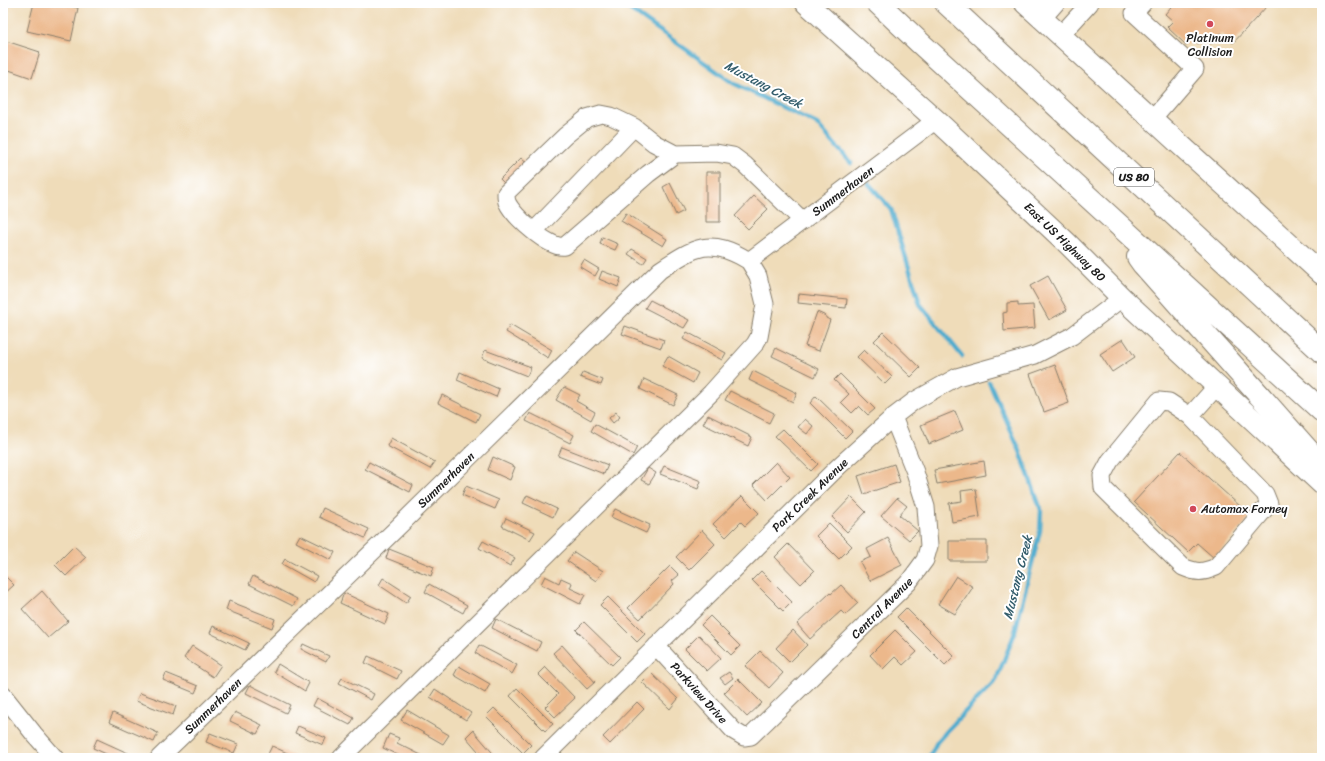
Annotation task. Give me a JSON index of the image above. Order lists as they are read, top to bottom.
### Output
{
  "streets": {
    "highway": ["US 80"],
    "main road": ["East US Highway 80"],
    "street": [
      "Summerhaven",
      "Park Creek Avenue",
      "Central Avenue",
      "Parkview Drive"
    ]
  },
  "crossings": [
    ["Summerhaven", "East US Highway 80"],
    ["East US Highway 80", "Park Creek Avenue"],
    ["Park Creek Avenue", "Central Avenue"],
    ["Park Creek Avenue", "Parkview Drive"],
    ["Central Avenue", "Parkview Drive"]
  ],
  "water": ["Mustang Creek"],
  "places": ["Platinum Collision", "Automax Forney"]
}
